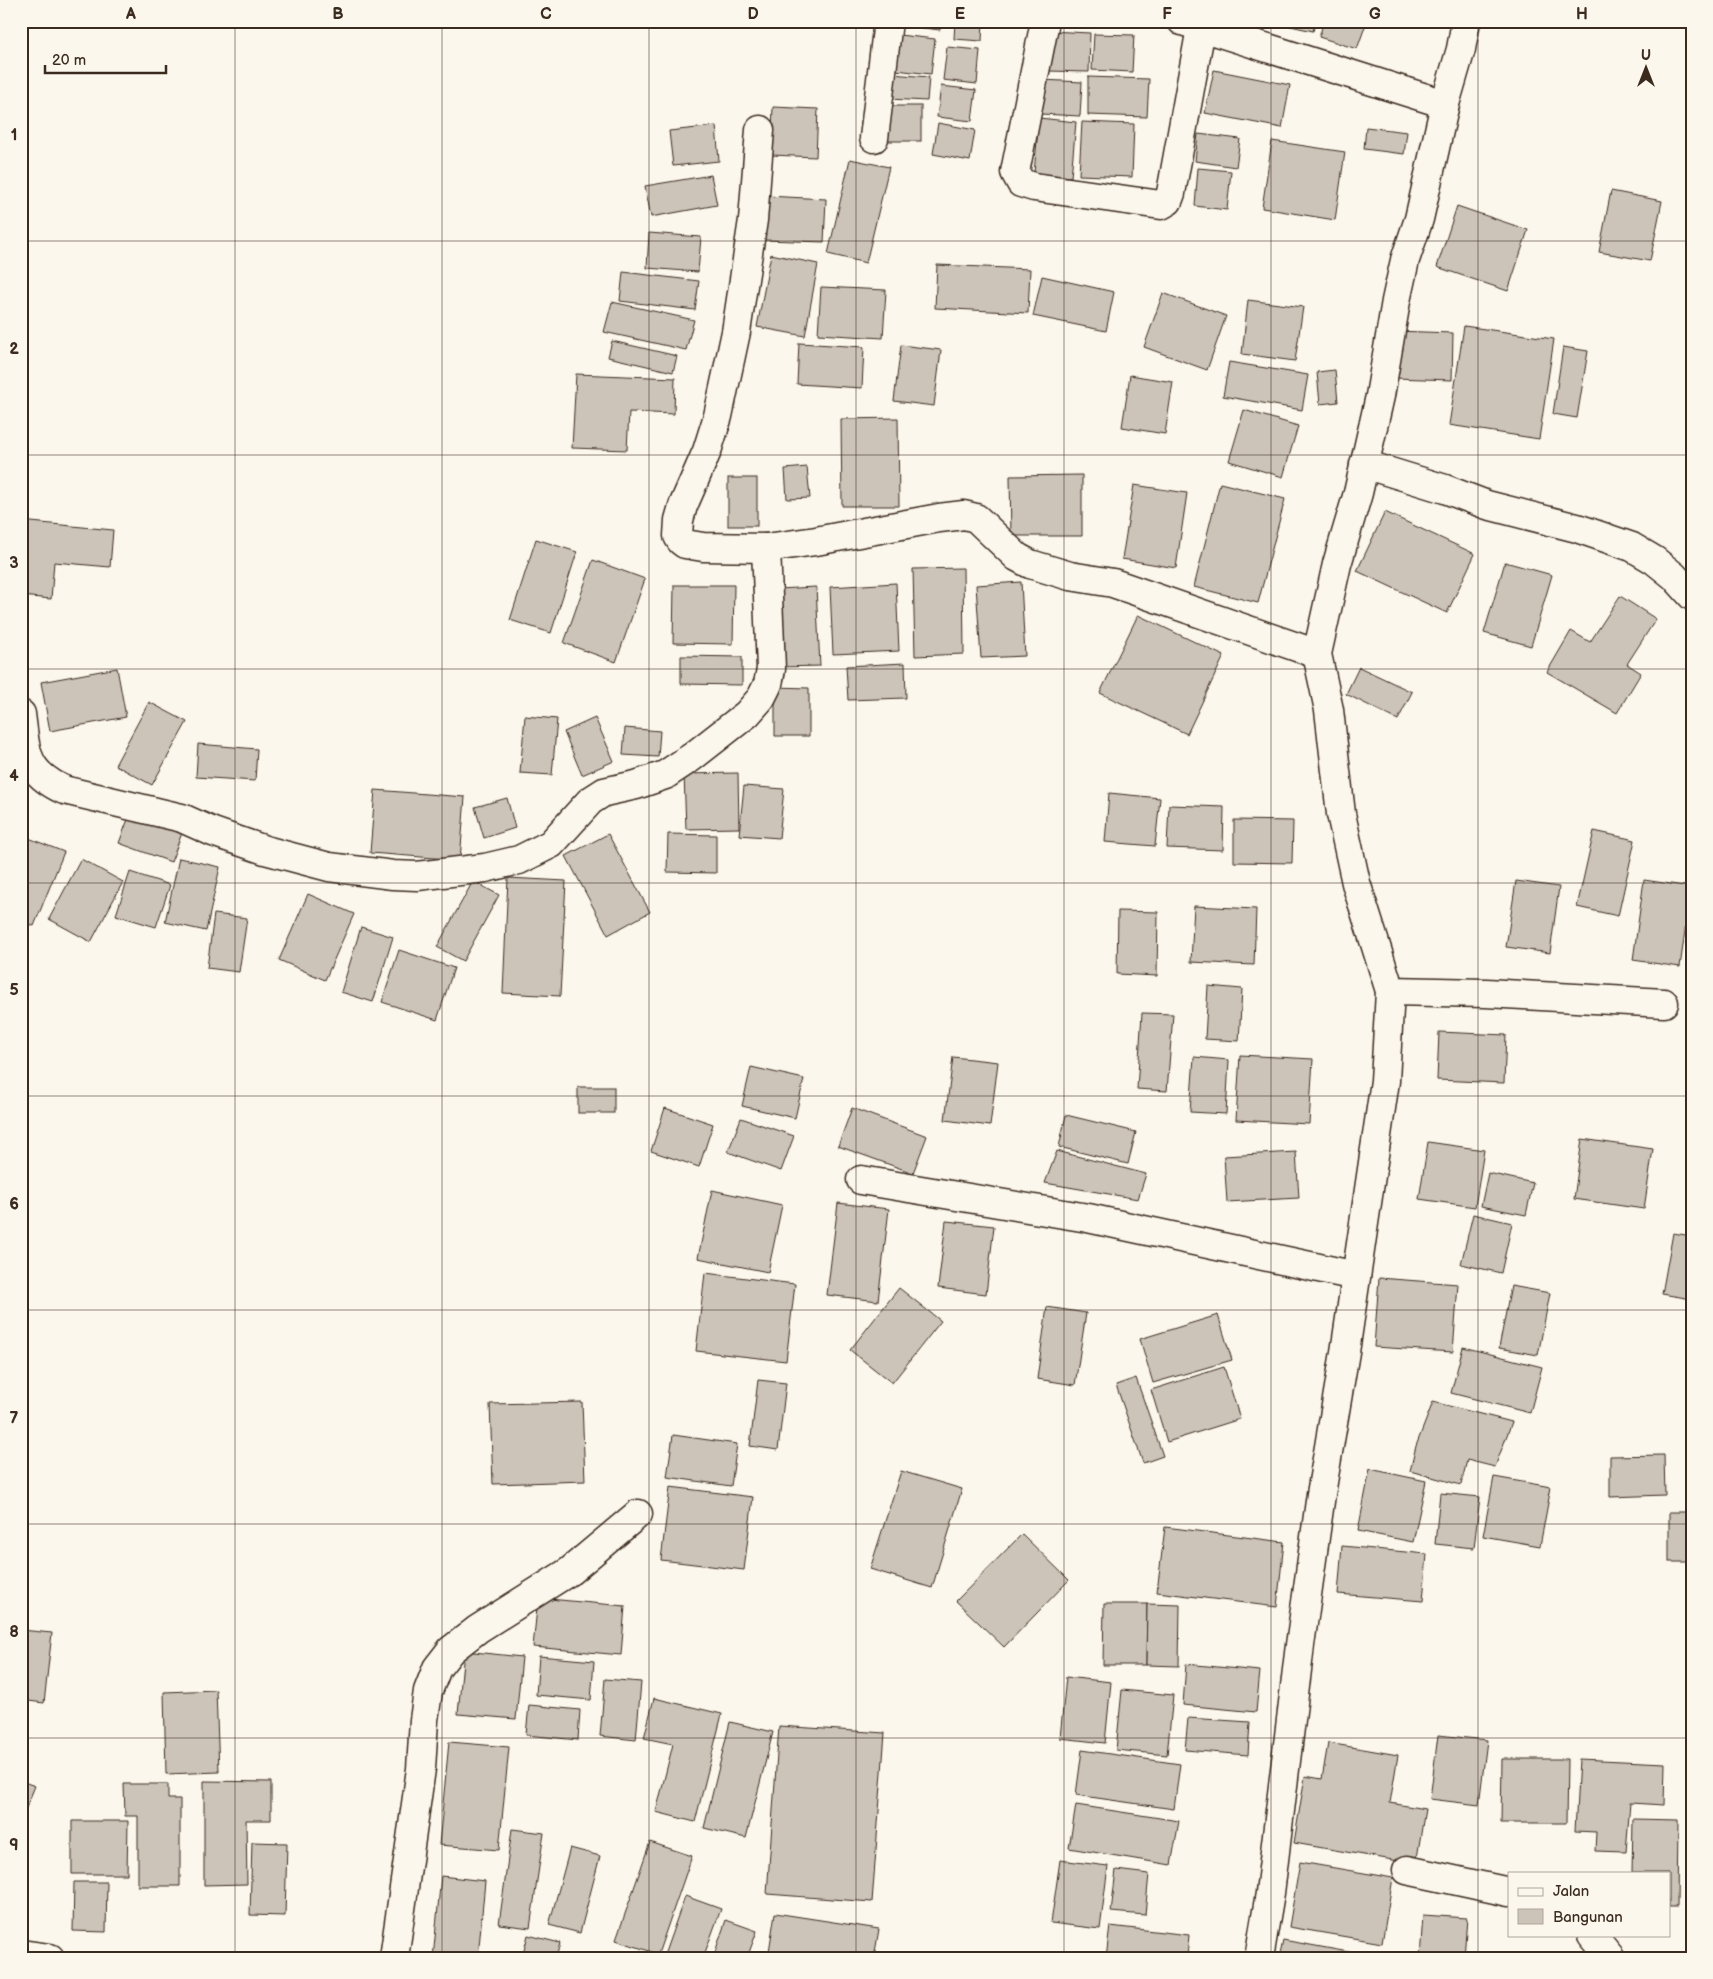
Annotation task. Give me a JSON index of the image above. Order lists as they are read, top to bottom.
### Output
{
  "legend": ["Jalan", "Bangunan"],
  "scale_bar": "20 m",
  "north": "top",
  "grid": {
    "columns": [
      "A",
      "B",
      "C",
      "D",
      "E",
      "F",
      "G",
      "H"
    ],
    "rows": [
      "1",
      "2",
      "3",
      "4",
      "5",
      "6",
      "7",
      "8",
      "9"
    ]
  }
}
